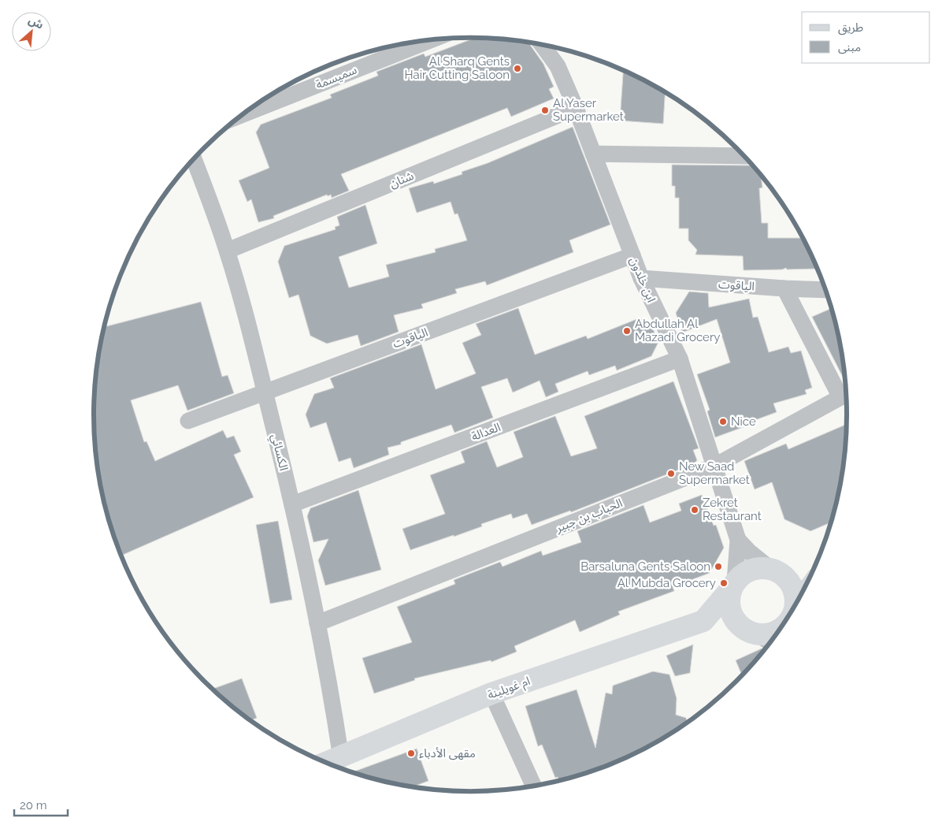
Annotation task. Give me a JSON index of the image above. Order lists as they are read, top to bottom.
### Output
{
  "streets": {
    "street": [
      "سميسمة",
      "شنان",
      "ابن خلدون",
      "الياقوت",
      "العدالة",
      "الكسائي",
      "الحباب بن جبير",
      "ام غويلينة"
    ]
  },
  "crossings": [
    ["شنان", "ابن خلدون"],
    ["شنان", "الكسائي"],
    ["ابن خلدون", "الياقوت"],
    ["ابن خلدون", "العدالة"],
    ["ابن خلدون", "الحباب بن جبير"],
    ["الياقوت", "الكسائي"],
    ["العدالة", "الكسائي"],
    ["الكسائي", "الحباب بن جبير"],
    ["الكسائي", "ام غويلينة"]
  ],
  "places": [
    "Al Sharq Gents Hair Cutting Saloon",
    "Al Yaser Supermarket",
    "Abdullah Al Mazadi Grocery",
    "Nice",
    "New Saad Supermarket",
    "Zekret Restaurant",
    "Barsaluna Gents Saloon",
    "Al Mubda Grocery",
    "مقهى الأدباء"
  ],
  "legend": ["طريق", "مبنى"],
  "scale_bar": "20 m",
  "north": "top right"
}
